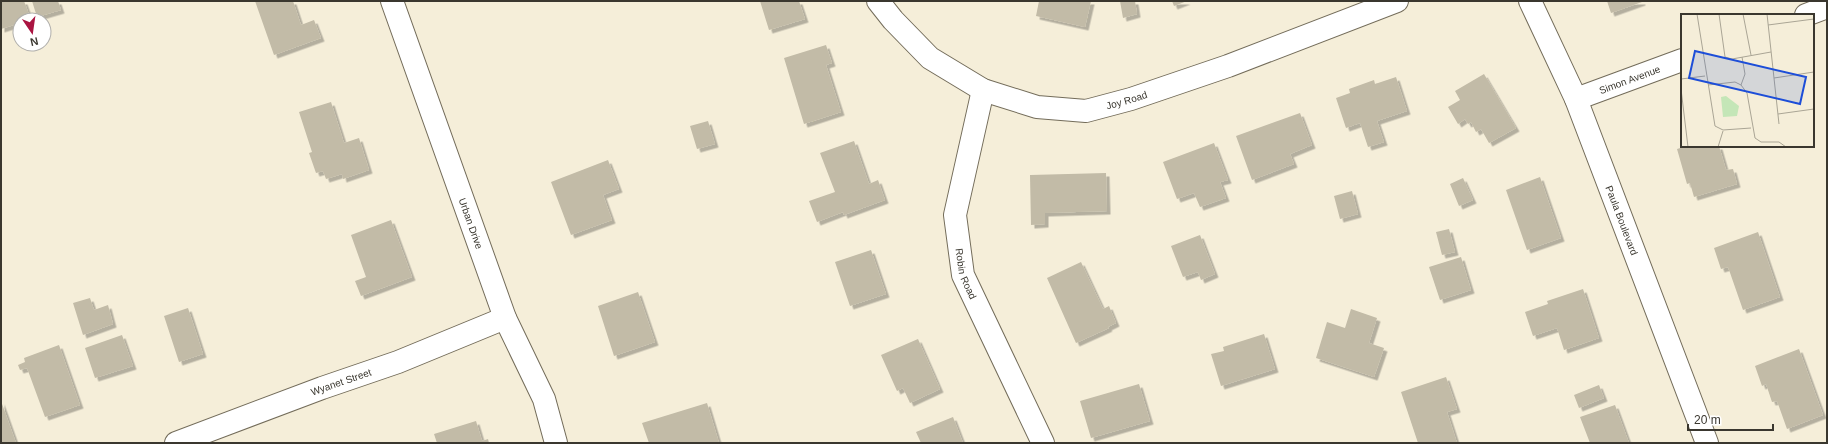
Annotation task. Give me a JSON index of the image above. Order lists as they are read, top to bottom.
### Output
{
  "streets": {
    "street": [
      "Simon Avenue",
      "Joy Road",
      "Paula Boulevard",
      "Urban Drive",
      "Robin Road",
      "Wyanet Street"
    ]
  },
  "crossings": [
    ["Simon Avenue", "Paula Boulevard"],
    ["Joy Road", "Robin Road"],
    ["Urban Drive", "Wyanet Street"]
  ],
  "scale_bar": "20 m",
  "north": "bottom"
}
